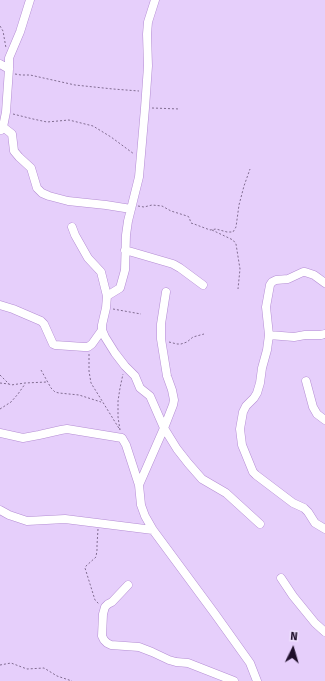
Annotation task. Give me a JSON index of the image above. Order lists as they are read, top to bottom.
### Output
{
  "north": "top"
}
